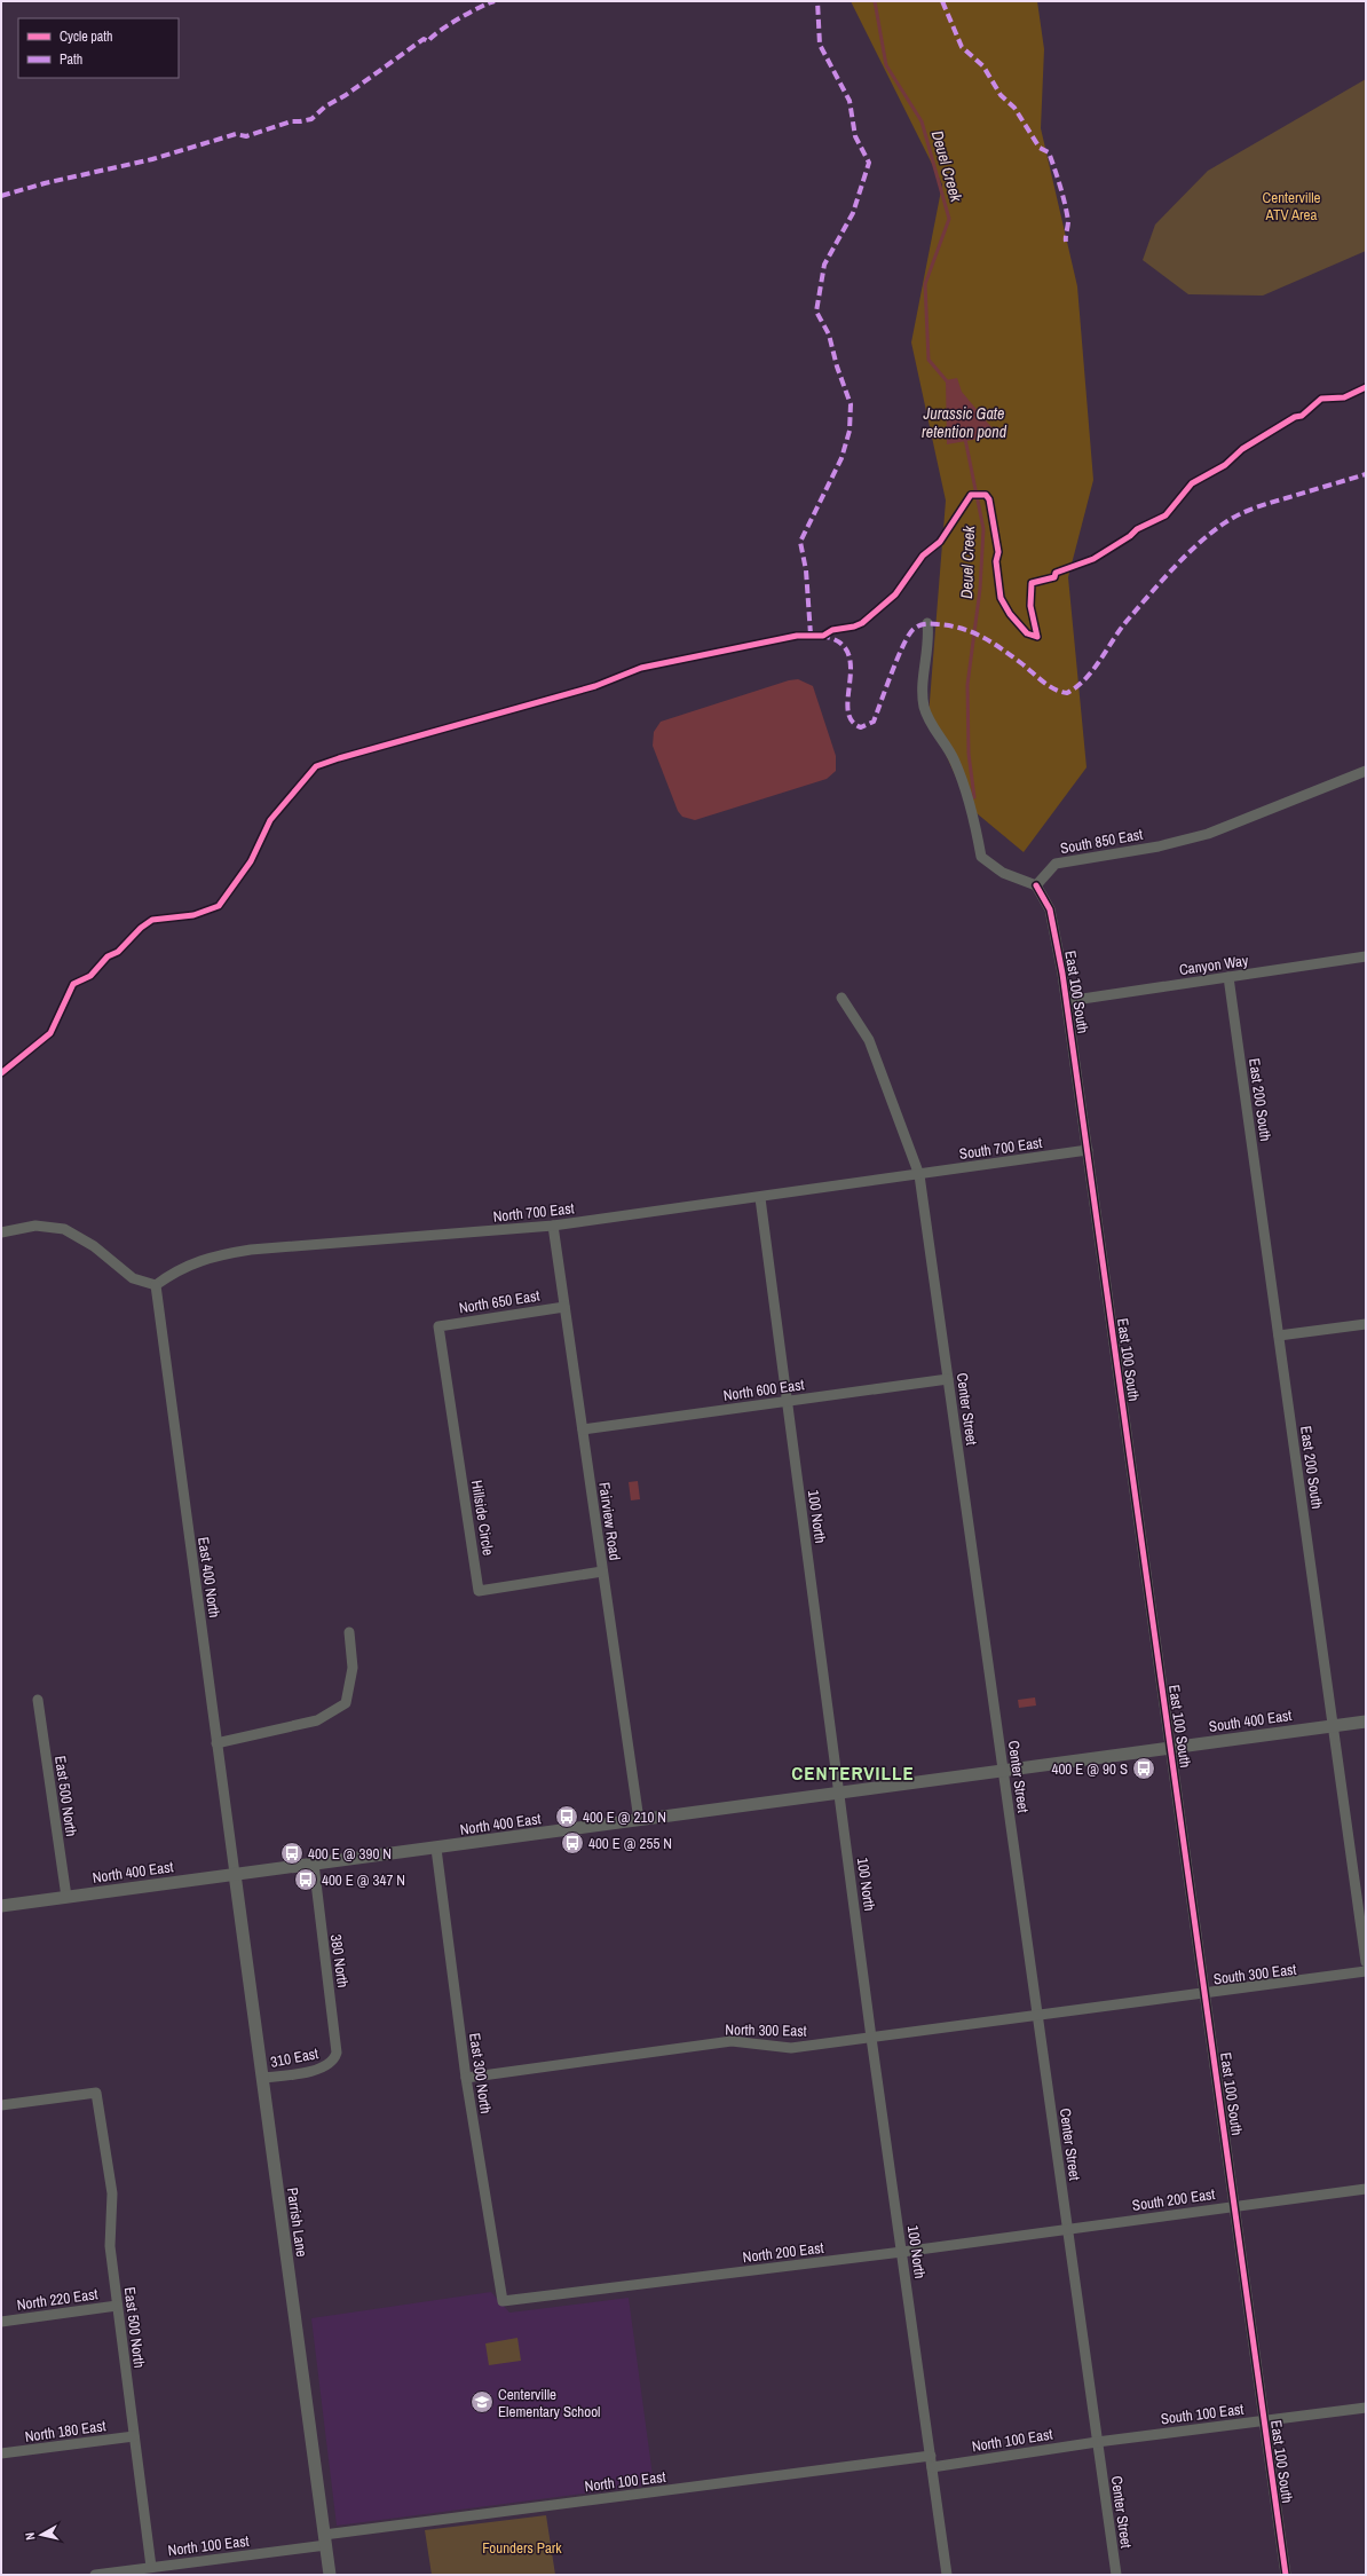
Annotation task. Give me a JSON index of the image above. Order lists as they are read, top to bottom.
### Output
{
  "streets": {
    "street": [
      "South 850 East",
      "Canyon Way",
      "East 100 South",
      "East 200 South",
      "South 700 East",
      "North 700 East",
      "North 650 East",
      "North 600 East",
      "Center Street",
      "100 North",
      "Hillside Circle",
      "Fairview Road",
      "East 400 North",
      "South 400 East",
      "East 500 North",
      "North 400 East",
      "380 North",
      "South 300 East",
      "North 300 East",
      "310 East",
      "East 300 North",
      "South 200 East",
      "Parrish Lane",
      "North 200 East",
      "North 220 East",
      "South 100 East",
      "North 180 East",
      "North 100 East"
    ]
  },
  "crossings": [
    ["South 850 East", "East 100 South"],
    ["Canyon Way", "East 100 South"],
    ["Canyon Way", "East 200 South"],
    ["East 100 South", "South 700 East"],
    ["East 100 South", "South 400 East"],
    ["East 100 South", "South 300 East"],
    ["East 100 South", "South 200 East"],
    ["East 100 South", "South 100 East"],
    ["East 200 South", "South 400 East"],
    ["South 700 East", "North 700 East"],
    ["South 700 East", "Center Street"],
    ["North 700 East", "Center Street"],
    ["North 700 East", "100 North"],
    ["North 700 East", "Fairview Road"],
    ["North 700 East", "East 400 North"],
    ["North 650 East", "Hillside Circle"],
    ["North 650 East", "Fairview Road"],
    ["North 600 East", "Center Street"],
    ["North 600 East", "100 North"],
    ["North 600 East", "Fairview Road"],
    ["Center Street", "South 400 East"],
    ["Center Street", "North 400 East"],
    ["Center Street", "South 300 East"],
    ["Center Street", "North 300 East"],
    ["Center Street", "South 200 East"],
    ["Center Street", "North 200 East"],
    ["Center Street", "South 100 East"],
    ["Center Street", "North 100 East"],
    ["100 North", "North 400 East"],
    ["100 North", "North 300 East"],
    ["100 North", "North 200 East"],
    ["100 North", "North 100 East"],
    ["Hillside Circle", "Fairview Road"],
    ["Fairview Road", "North 400 East"],
    ["East 400 North", "North 400 East"],
    ["East 400 North", "Parrish Lane"],
    ["South 400 East", "North 400 East"],
    ["East 500 North", "North 400 East"],
    ["East 500 North", "North 220 East"],
    ["East 500 North", "North 180 East"],
    ["East 500 North", "North 100 East"],
    ["North 400 East", "380 North"],
    ["North 400 East", "East 300 North"],
    ["North 400 East", "Parrish Lane"],
    ["380 North", "310 East"],
    ["South 300 East", "North 300 East"],
    ["North 300 East", "East 300 North"],
    ["310 East", "Parrish Lane"],
    ["East 300 North", "North 200 East"],
    ["South 200 East", "North 200 East"],
    ["Parrish Lane", "North 100 East"],
    ["South 100 East", "North 100 East"]
  ],
  "districts": ["CENTERVILLE"],
  "water": ["Deuel Creek", "Jurassic Gate retention pond"],
  "parks": ["Centerville ATV Area", "Founders Park"],
  "places": {
    "bus stop": [
      "400 E @ 90 S",
      "400 E @ 210 N",
      "400 E @ 255 N",
      "400 E @ 390 N",
      "400 E @ 347 N"
    ],
    "school or university": ["Centerville Elementary School"]
  },
  "legend": ["Cycle path", "Path"],
  "north": "left"
}
